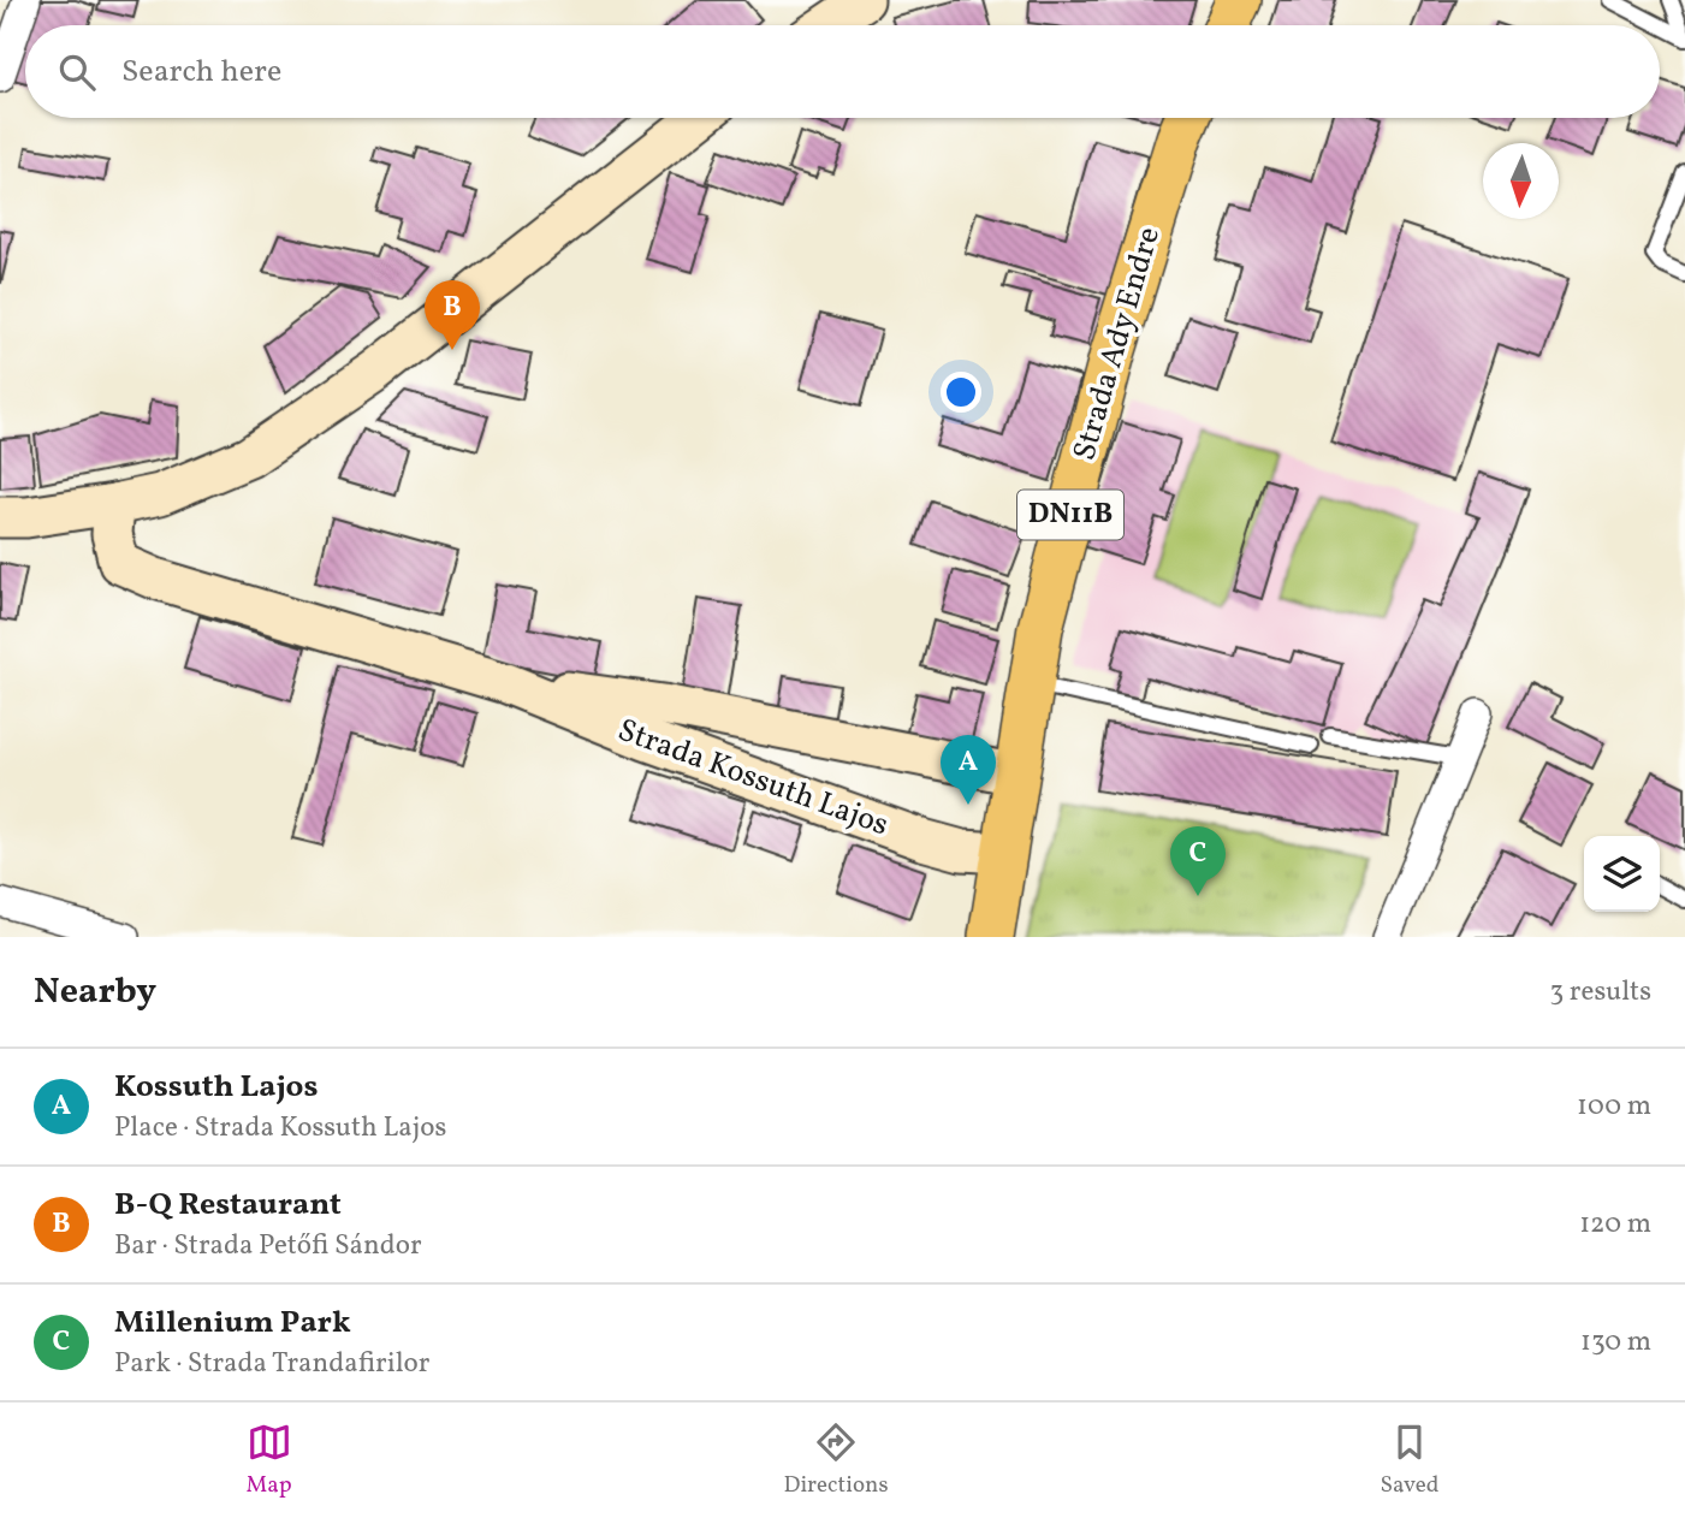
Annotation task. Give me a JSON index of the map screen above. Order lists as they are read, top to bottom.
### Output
{
  "streets": {
    "main road": ["Strada Ady Endre", "DN11B"],
    "street": ["Strada Kossuth Lajos"]
  },
  "crossings": [
    ["Strada Ady Endre", "Strada Kossuth Lajos"]
  ],
  "north": "bottom",
  "page": {
    "search": "Search here",
    "pins": ["B", "A", "C"],
    "heading": ["Nearby", "3 results"],
    "list": [
      {
        "mark": "A",
        "name": "Kossuth Lajos",
        "note": "Place · Strada Kossuth Lajos",
        "value": "100 m"
      },
      {
        "mark": "B",
        "name": "B-Q Restaurant",
        "note": "Bar · Strada Petőfi Sándor",
        "value": "120 m"
      },
      {
        "mark": "C",
        "name": "Millenium Park",
        "note": "Park · Strada Trandafirilor",
        "value": "130 m"
      }
    ],
    "nav": ["Map", "Directions", "Saved"]
  }
}
